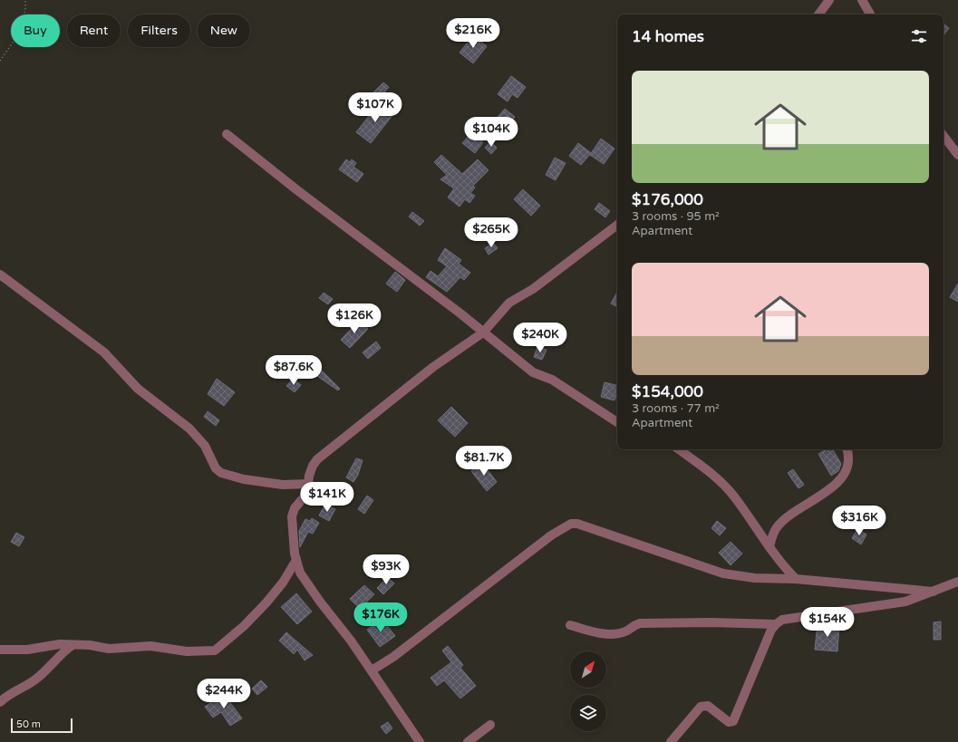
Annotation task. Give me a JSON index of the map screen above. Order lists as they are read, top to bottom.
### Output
{
  "scale_bar": "50 m",
  "north": "top right",
  "page": {
    "chip": [
      "Buy",
      "Rent",
      "Filters",
      "New"
    ],
    "heading": "14 homes",
    "price": [
      "$216K",
      "$107K",
      "$104K",
      "$265K",
      "$126K",
      "$240K",
      "$87.6K",
      "$81.7K",
      "$141K",
      "$316K",
      "$93K",
      "$176K",
      "$154K",
      "$244K"
    ],
    "list": [
      {
        "name": "$176,000",
        "note": "3 rooms · 95 m² · Apartment"
      },
      {
        "name": "$154,000",
        "note": "3 rooms · 77 m² · Apartment"
      }
    ],
    "scale": "50 m"
  }
}
